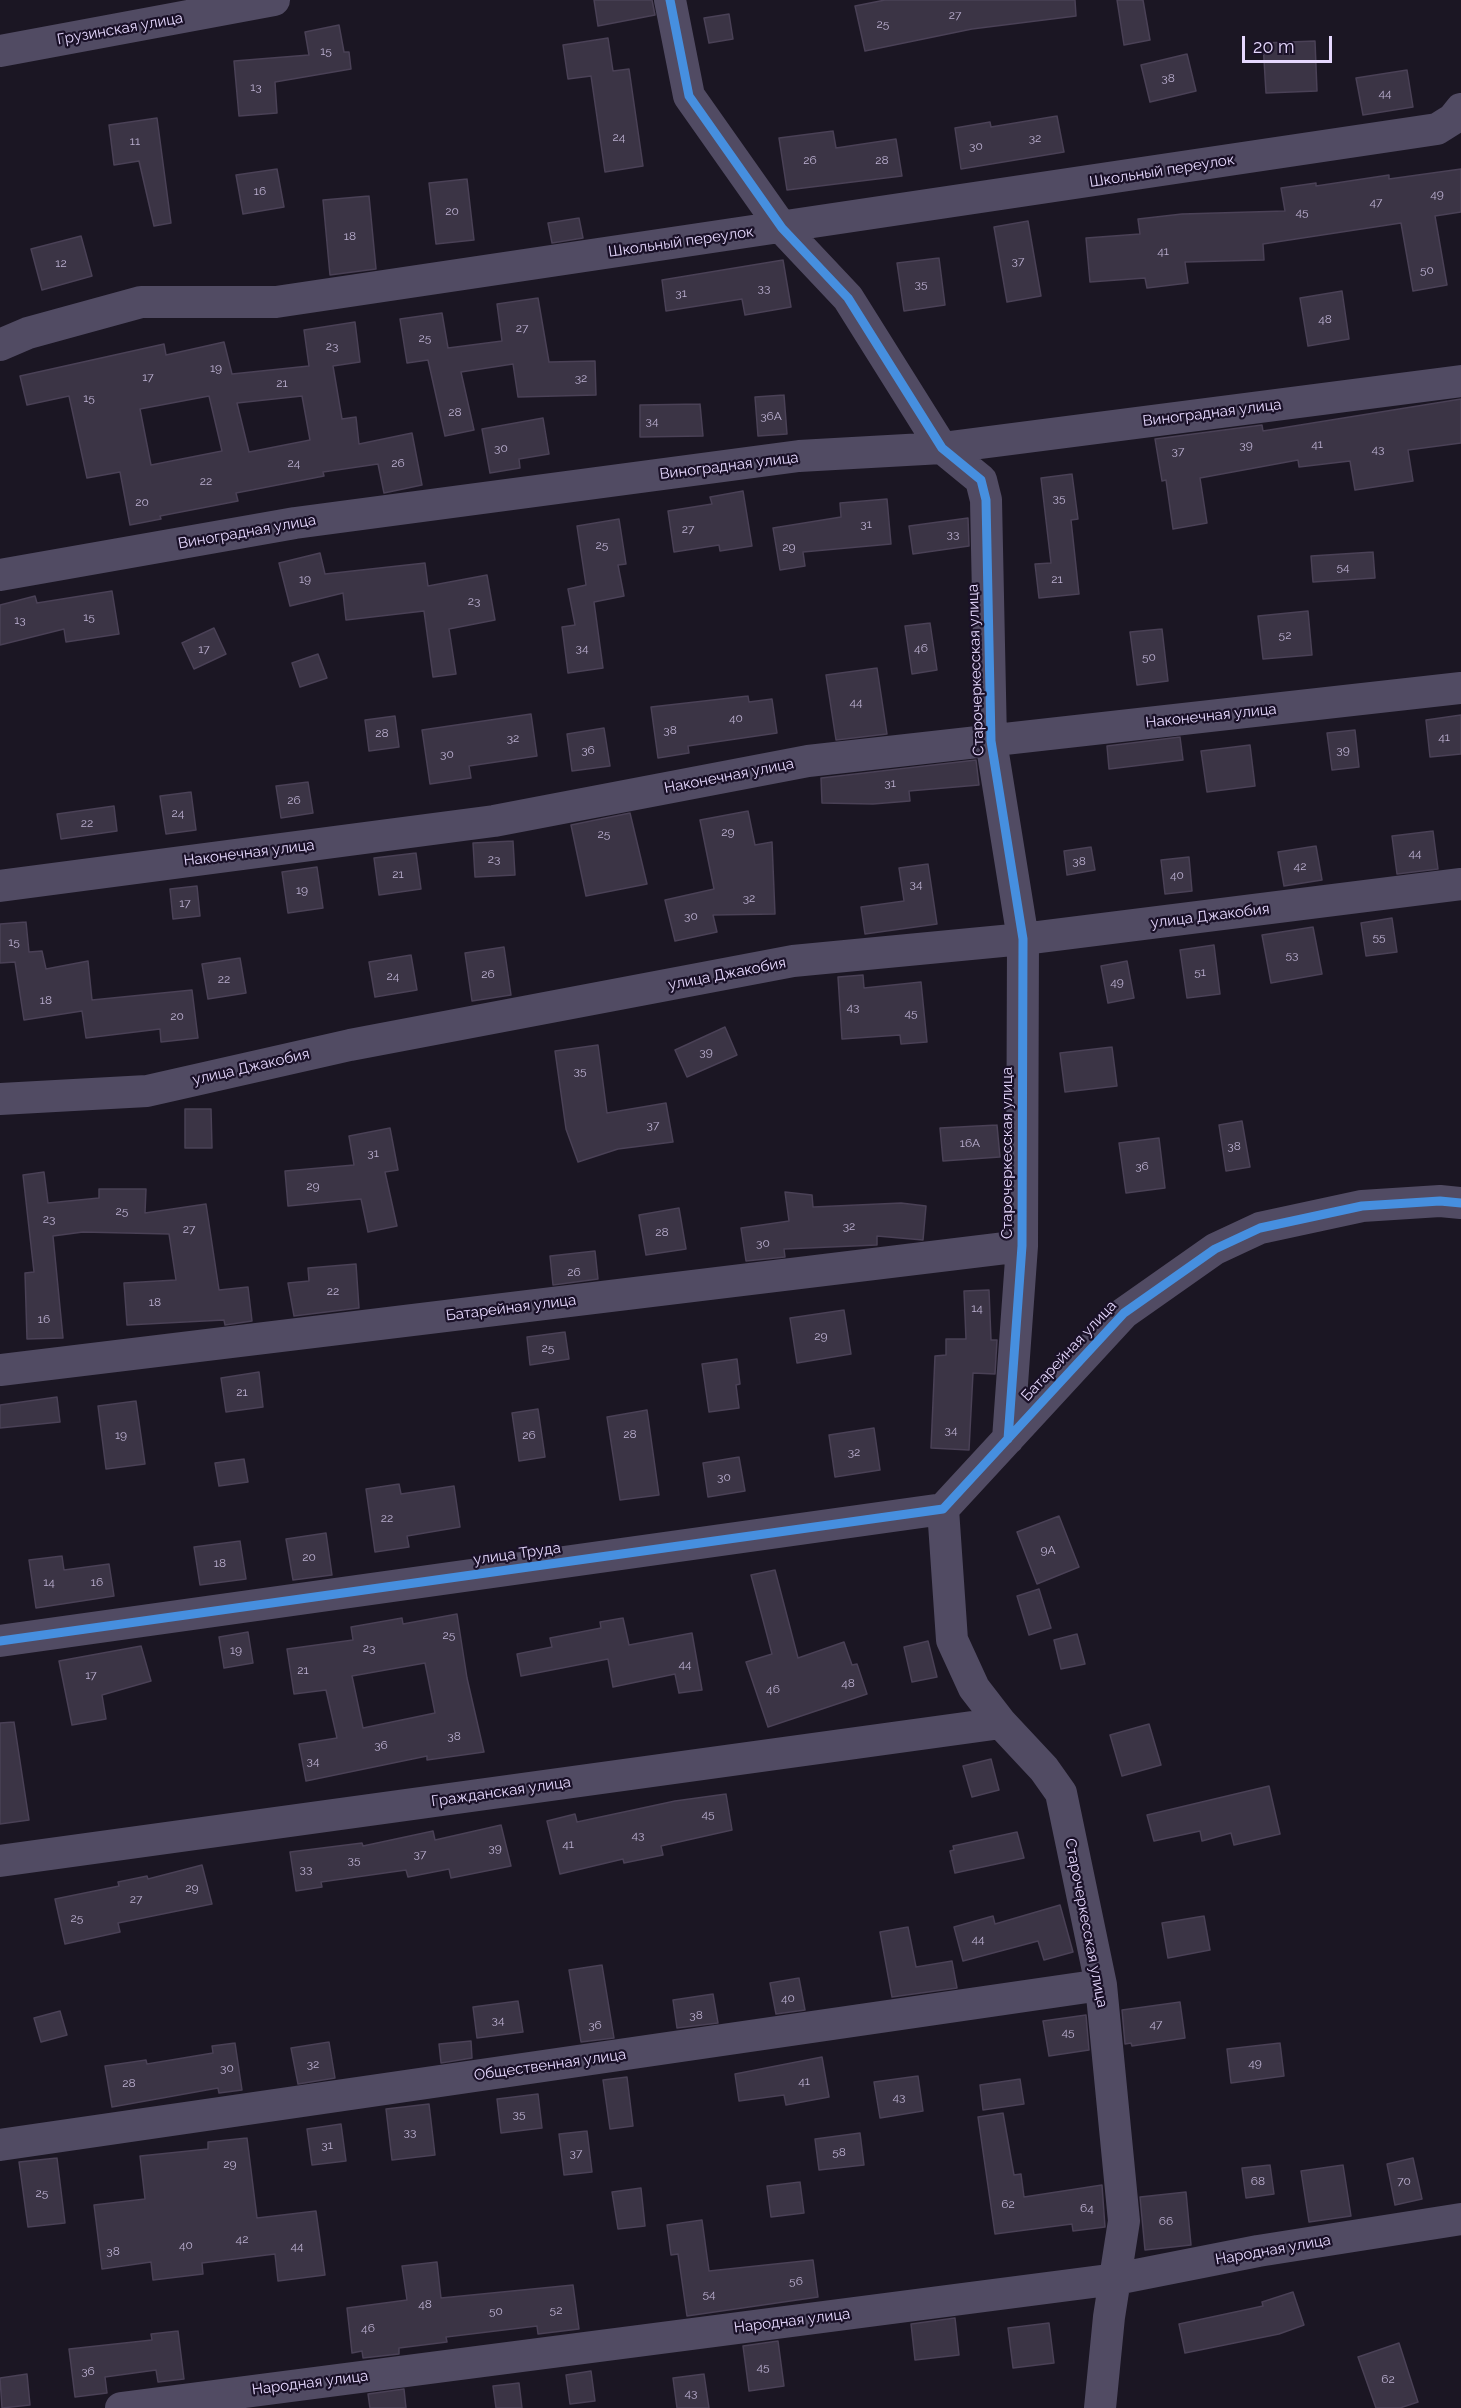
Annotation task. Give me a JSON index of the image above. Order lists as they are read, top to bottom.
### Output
{
  "streets": {
    "street": [
      "Грузинская улица",
      "Школьный переулок",
      "Виноградная улица",
      "Старочеркесская улица",
      "Наконечная улица",
      "улица Джакобия",
      "Батарейная улица",
      "улица Труда",
      "Гражданская улица",
      "Общественная улица",
      "Народная улица"
    ]
  },
  "crossings": [
    ["Школьный переулок", "Старочеркесская улица"],
    ["Виноградная улица", "Старочеркесская улица"],
    ["Старочеркесская улица", "Наконечная улица"],
    ["Старочеркесская улица", "улица Джакобия"],
    ["Старочеркесская улица", "Батарейная улица"],
    ["Старочеркесская улица", "улица Труда"],
    ["Старочеркесская улица", "Гражданская улица"],
    ["Старочеркесская улица", "Общественная улица"],
    ["Старочеркесская улица", "Народная улица"]
  ],
  "house_numbers": [
    "27",
    "25",
    "15",
    "38",
    "13",
    "44",
    "24",
    "32",
    "11",
    "30",
    "26",
    "28",
    "16",
    "49",
    "47",
    "20",
    "45",
    "18",
    "41",
    "37",
    "12",
    "50",
    "35",
    "33",
    "31",
    "48",
    "27",
    "25",
    "23",
    "19",
    "17",
    "32",
    "21",
    "15",
    "28",
    "36А",
    "34",
    "41",
    "39",
    "30",
    "43",
    "37",
    "24",
    "26",
    "22",
    "35",
    "20",
    "31",
    "27",
    "33",
    "25",
    "29",
    "54",
    "19",
    "21",
    "23",
    "15",
    "13",
    "52",
    "34",
    "46",
    "17",
    "50",
    "44",
    "40",
    "38",
    "28",
    "41",
    "32",
    "36",
    "39",
    "30",
    "31",
    "26",
    "24",
    "22",
    "29",
    "25",
    "44",
    "23",
    "38",
    "42",
    "21",
    "40",
    "34",
    "19",
    "32",
    "17",
    "30",
    "55",
    "15",
    "53",
    "51",
    "26",
    "24",
    "22",
    "49",
    "18",
    "43",
    "45",
    "20",
    "39",
    "35",
    "37",
    "16А",
    "38",
    "31",
    "36",
    "29",
    "25",
    "23",
    "32",
    "27",
    "28",
    "30",
    "26",
    "22",
    "18",
    "14",
    "16",
    "29",
    "25",
    "21",
    "34",
    "28",
    "19",
    "26",
    "32",
    "30",
    "22",
    "9А",
    "20",
    "18",
    "14",
    "16",
    "25",
    "23",
    "19",
    "44",
    "21",
    "17",
    "48",
    "46",
    "38",
    "36",
    "34",
    "45",
    "43",
    "41",
    "39",
    "37",
    "35",
    "33",
    "29",
    "27",
    "25",
    "44",
    "40",
    "38",
    "34",
    "47",
    "36",
    "45",
    "49",
    "32",
    "30",
    "41",
    "28",
    "43",
    "35",
    "33",
    "31",
    "58",
    "37",
    "29",
    "68",
    "70",
    "25",
    "62",
    "64",
    "66",
    "42",
    "40",
    "44",
    "38",
    "56",
    "54",
    "48",
    "52",
    "50",
    "46",
    "45",
    "36",
    "62",
    "43"
  ],
  "scale_bar": "20 m"
}
